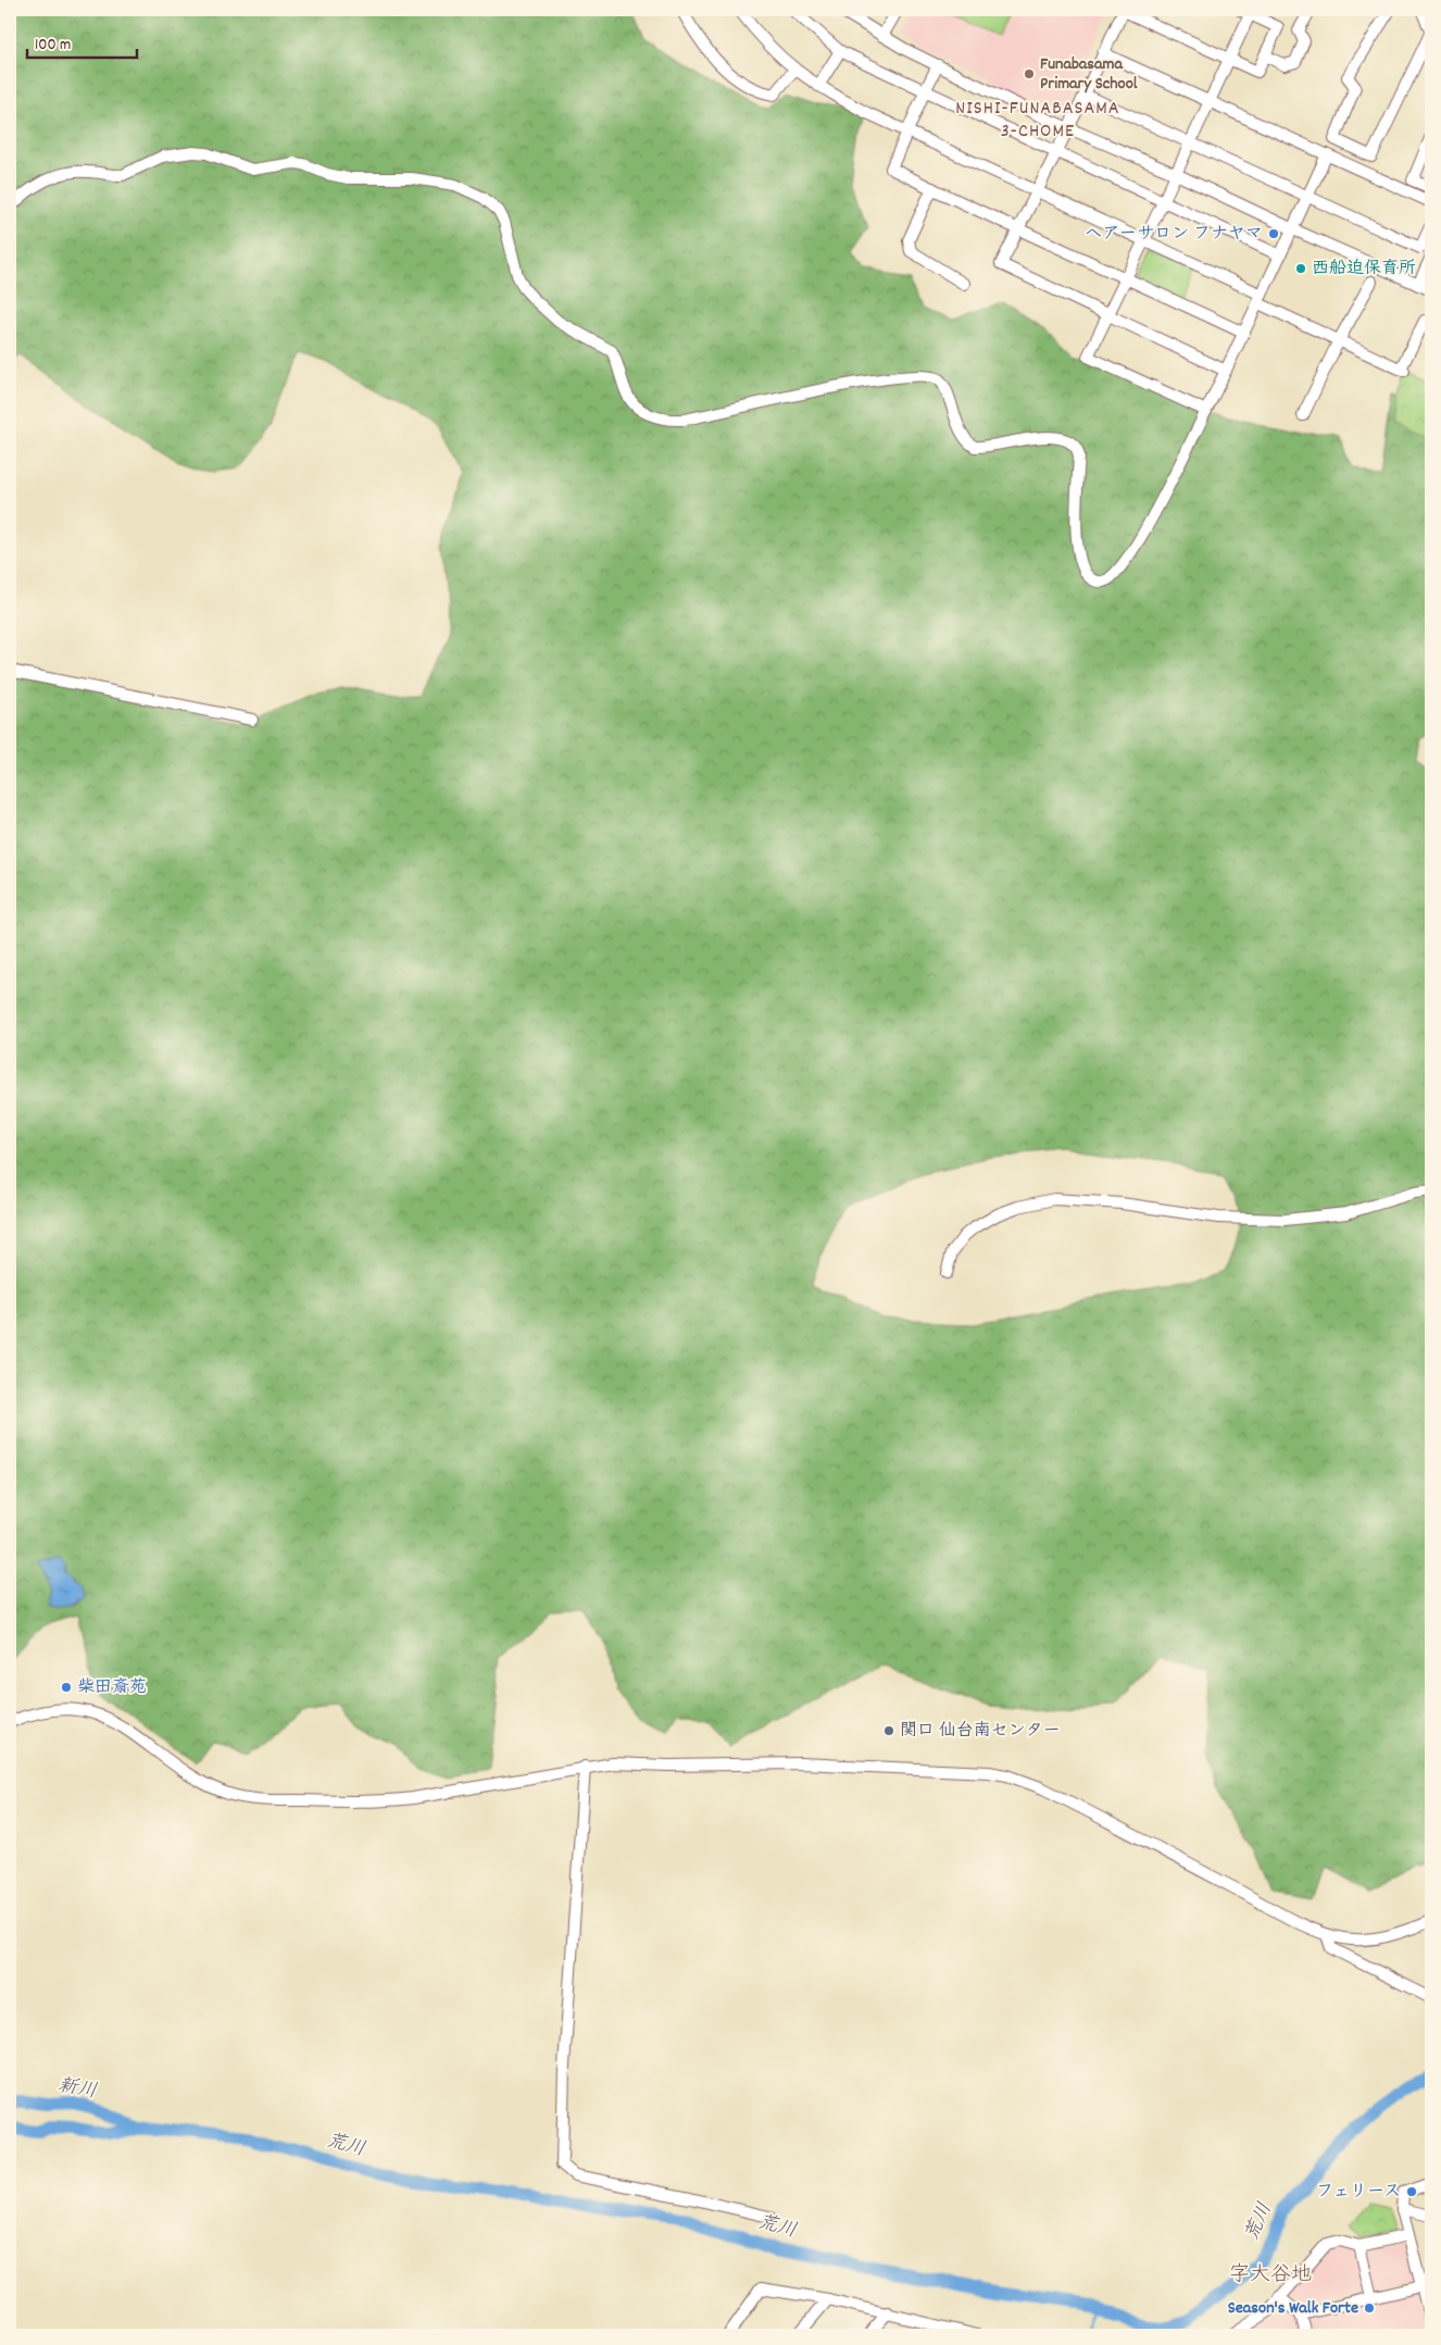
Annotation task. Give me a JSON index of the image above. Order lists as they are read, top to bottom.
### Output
{
  "districts": ["NISHI-FUNABASAMA 3-CHOME", "字大谷地"],
  "water": ["新川", "荒川"],
  "places": [
    "Funabasama Primary School",
    "ヘアーサロン フナヤマ",
    "西船迫保育所",
    "柴田斎苑",
    "関口 仙台南センター",
    "フェリース",
    "Season's Walk Forte"
  ],
  "scale_bar": "100 m"
}
